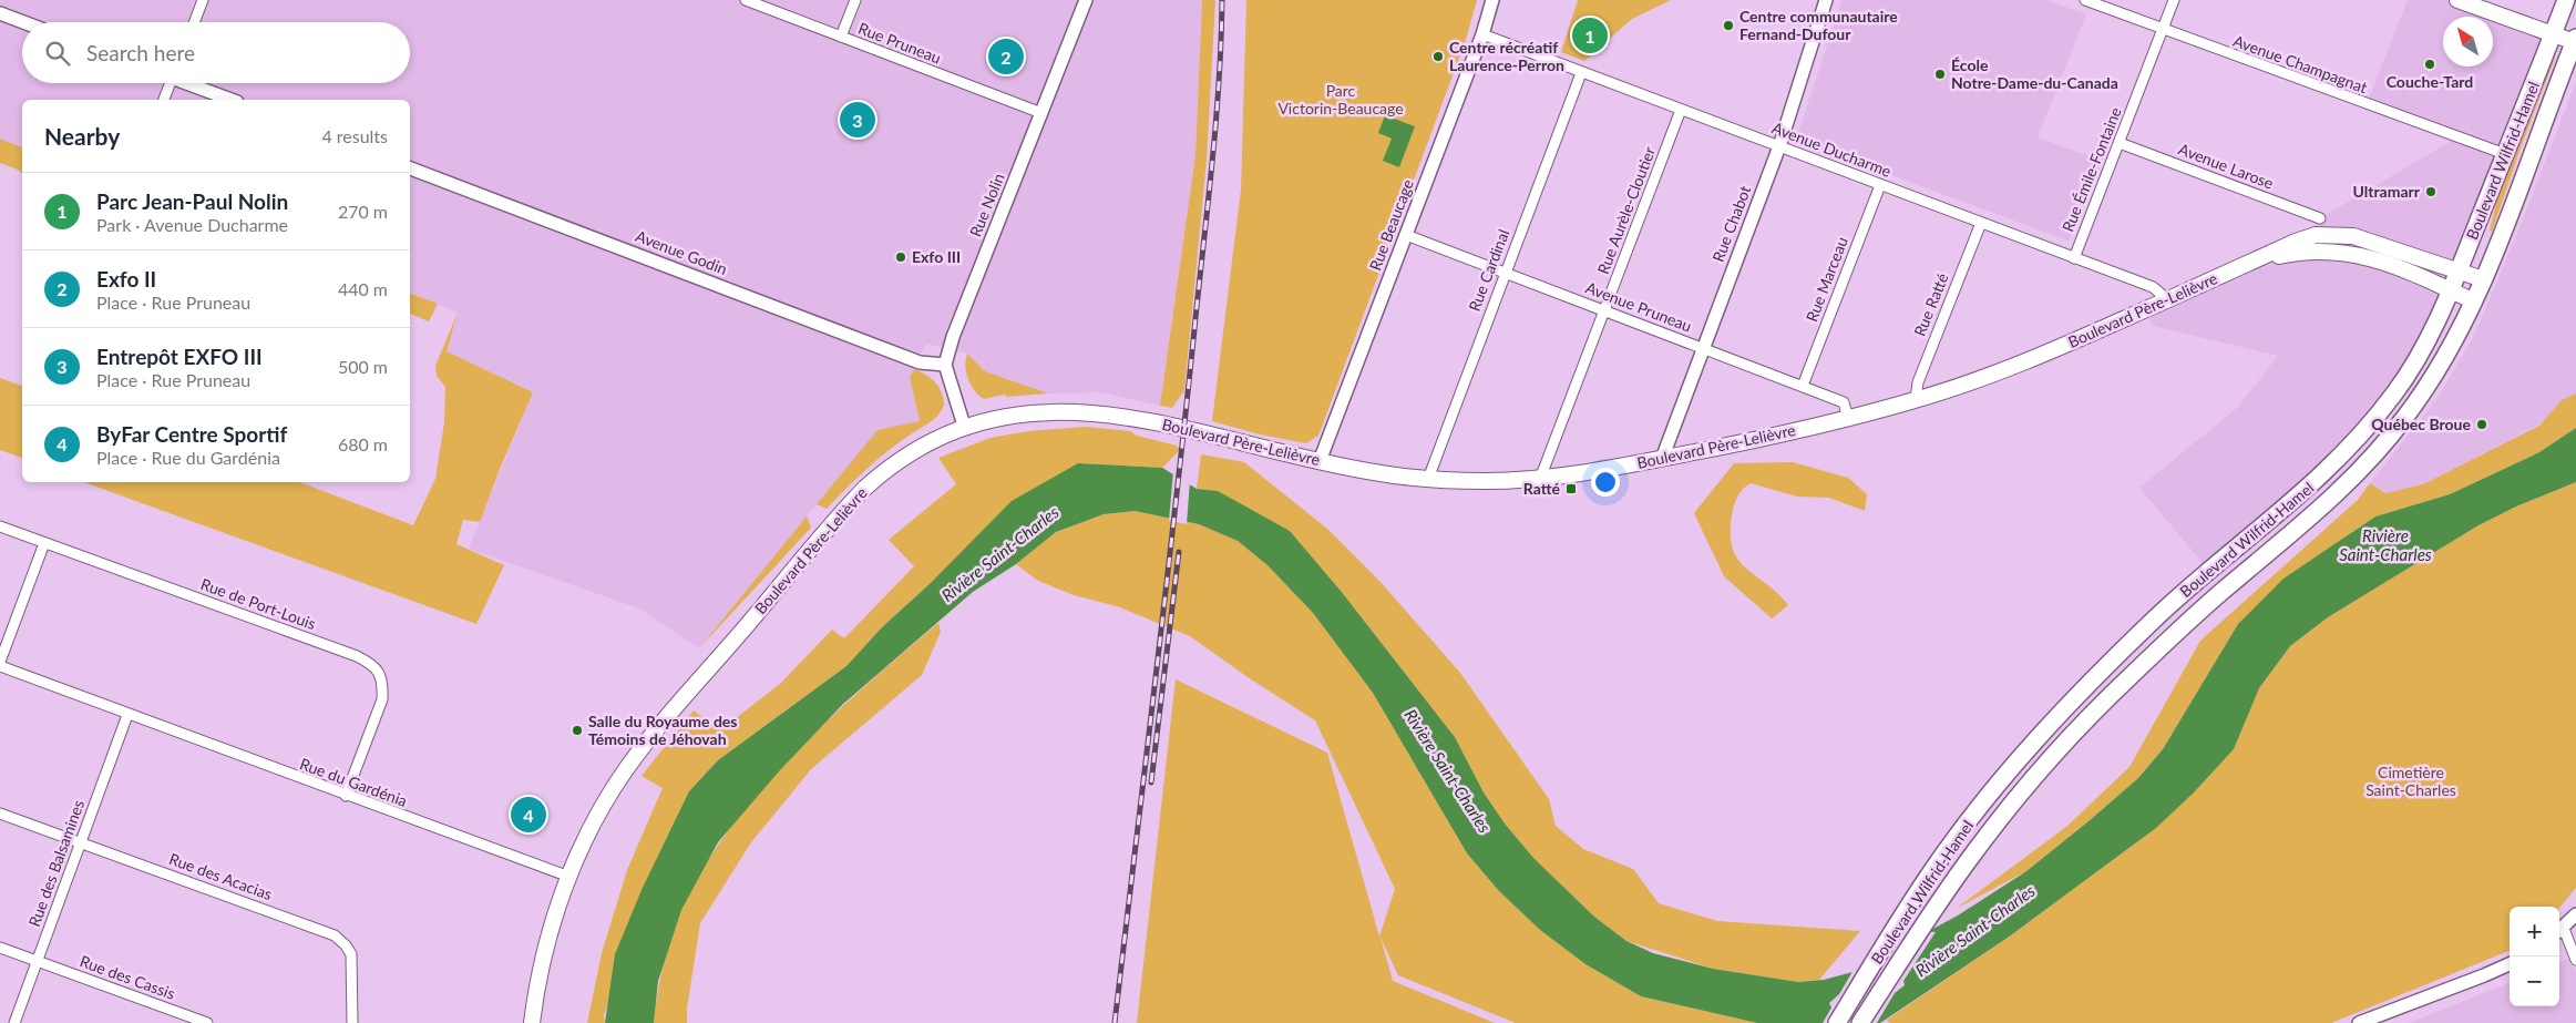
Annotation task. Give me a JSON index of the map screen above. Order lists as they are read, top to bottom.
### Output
{
  "streets": {
    "main road": ["Boulevard Wilfrid-Hamel", "Boulevard Père-Lelièvre"],
    "street": [
      "Rue Pruneau",
      "Avenue Champagnat",
      "Avenue Ducharme",
      "Avenue Larose",
      "Rue Émile-Fontaine",
      "Rue Nolin",
      "Rue Aurèle-Cloutier",
      "Rue Chabot",
      "Rue Beaucage",
      "Avenue Godin",
      "Rue Cardinal",
      "Rue Marceau",
      "Rue Ratté",
      "Avenue Pruneau",
      "Rue de Port-Louis",
      "Rue du Gardénia",
      "Rue des Balsamines",
      "Rue des Acacias",
      "Rue des Cassis"
    ]
  },
  "crossings": [
    ["Rue Pruneau", "Rue Nolin"],
    ["Avenue Champagnat", "Boulevard Wilfrid-Hamel"],
    ["Avenue Champagnat", "Rue Émile-Fontaine"],
    ["Avenue Ducharme", "Rue Émile-Fontaine"],
    ["Avenue Ducharme", "Rue Aurèle-Cloutier"],
    ["Avenue Ducharme", "Rue Chabot"],
    ["Avenue Ducharme", "Rue Beaucage"],
    ["Avenue Ducharme", "Rue Cardinal"],
    ["Avenue Ducharme", "Rue Marceau"],
    ["Avenue Ducharme", "Rue Ratté"],
    ["Avenue Ducharme", "Boulevard Père-Lelièvre"],
    ["Boulevard Wilfrid-Hamel", "Boulevard Père-Lelièvre"],
    ["Avenue Larose", "Rue Émile-Fontaine"],
    ["Rue Nolin", "Avenue Godin"],
    ["Rue Aurèle-Cloutier", "Avenue Pruneau"],
    ["Rue Aurèle-Cloutier", "Boulevard Père-Lelièvre"],
    ["Rue Chabot", "Avenue Pruneau"],
    ["Rue Chabot", "Boulevard Père-Lelièvre"],
    ["Rue Beaucage", "Avenue Pruneau"],
    ["Rue Beaucage", "Boulevard Père-Lelièvre"],
    ["Rue Cardinal", "Avenue Pruneau"],
    ["Rue Cardinal", "Boulevard Père-Lelièvre"],
    ["Rue Marceau", "Avenue Pruneau"],
    ["Rue Ratté", "Boulevard Père-Lelièvre"],
    ["Avenue Pruneau", "Boulevard Père-Lelièvre"],
    ["Boulevard Père-Lelièvre", "Rue du Gardénia"],
    ["Rue de Port-Louis", "Rue du Gardénia"],
    ["Rue du Gardénia", "Rue des Balsamines"],
    ["Rue des Balsamines", "Rue des Acacias"],
    ["Rue des Balsamines", "Rue des Cassis"]
  ],
  "water": ["Rivière Saint-Charles"],
  "parks": ["Parc Victorin-Beaucage", "Cimetière Saint-Charles"],
  "places": {
    "other": [
      "Centre communautaire Fernand-Dufour",
      "Centre récréatif Laurence-Perron",
      "Couche-Tard",
      "École Notre-Dame-du-Canada",
      "Ultramarr",
      "Exfo III",
      "Québec Broue",
      "Salle du Royaume des Témoins de Jéhovah"
    ],
    "transit": ["Ratté"]
  },
  "north": "top left",
  "page": {
    "pins": [
      "1",
      "2",
      "3",
      "4"
    ],
    "search": "Search here",
    "heading": ["Nearby", "4 results"],
    "list": [
      {
        "mark": "1",
        "name": "Parc Jean-Paul Nolin",
        "note": "Park · Avenue Ducharme",
        "value": "270 m"
      },
      {
        "mark": "2",
        "name": "Exfo II",
        "note": "Place · Rue Pruneau",
        "value": "440 m"
      },
      {
        "mark": "3",
        "name": "Entrepôt EXFO III",
        "note": "Place · Rue Pruneau",
        "value": "500 m"
      },
      {
        "mark": "4",
        "name": "ByFar Centre Sportif",
        "note": "Place · Rue du Gardénia",
        "value": "680 m"
      }
    ],
    "map_buttons": ["+", "−"]
  }
}
